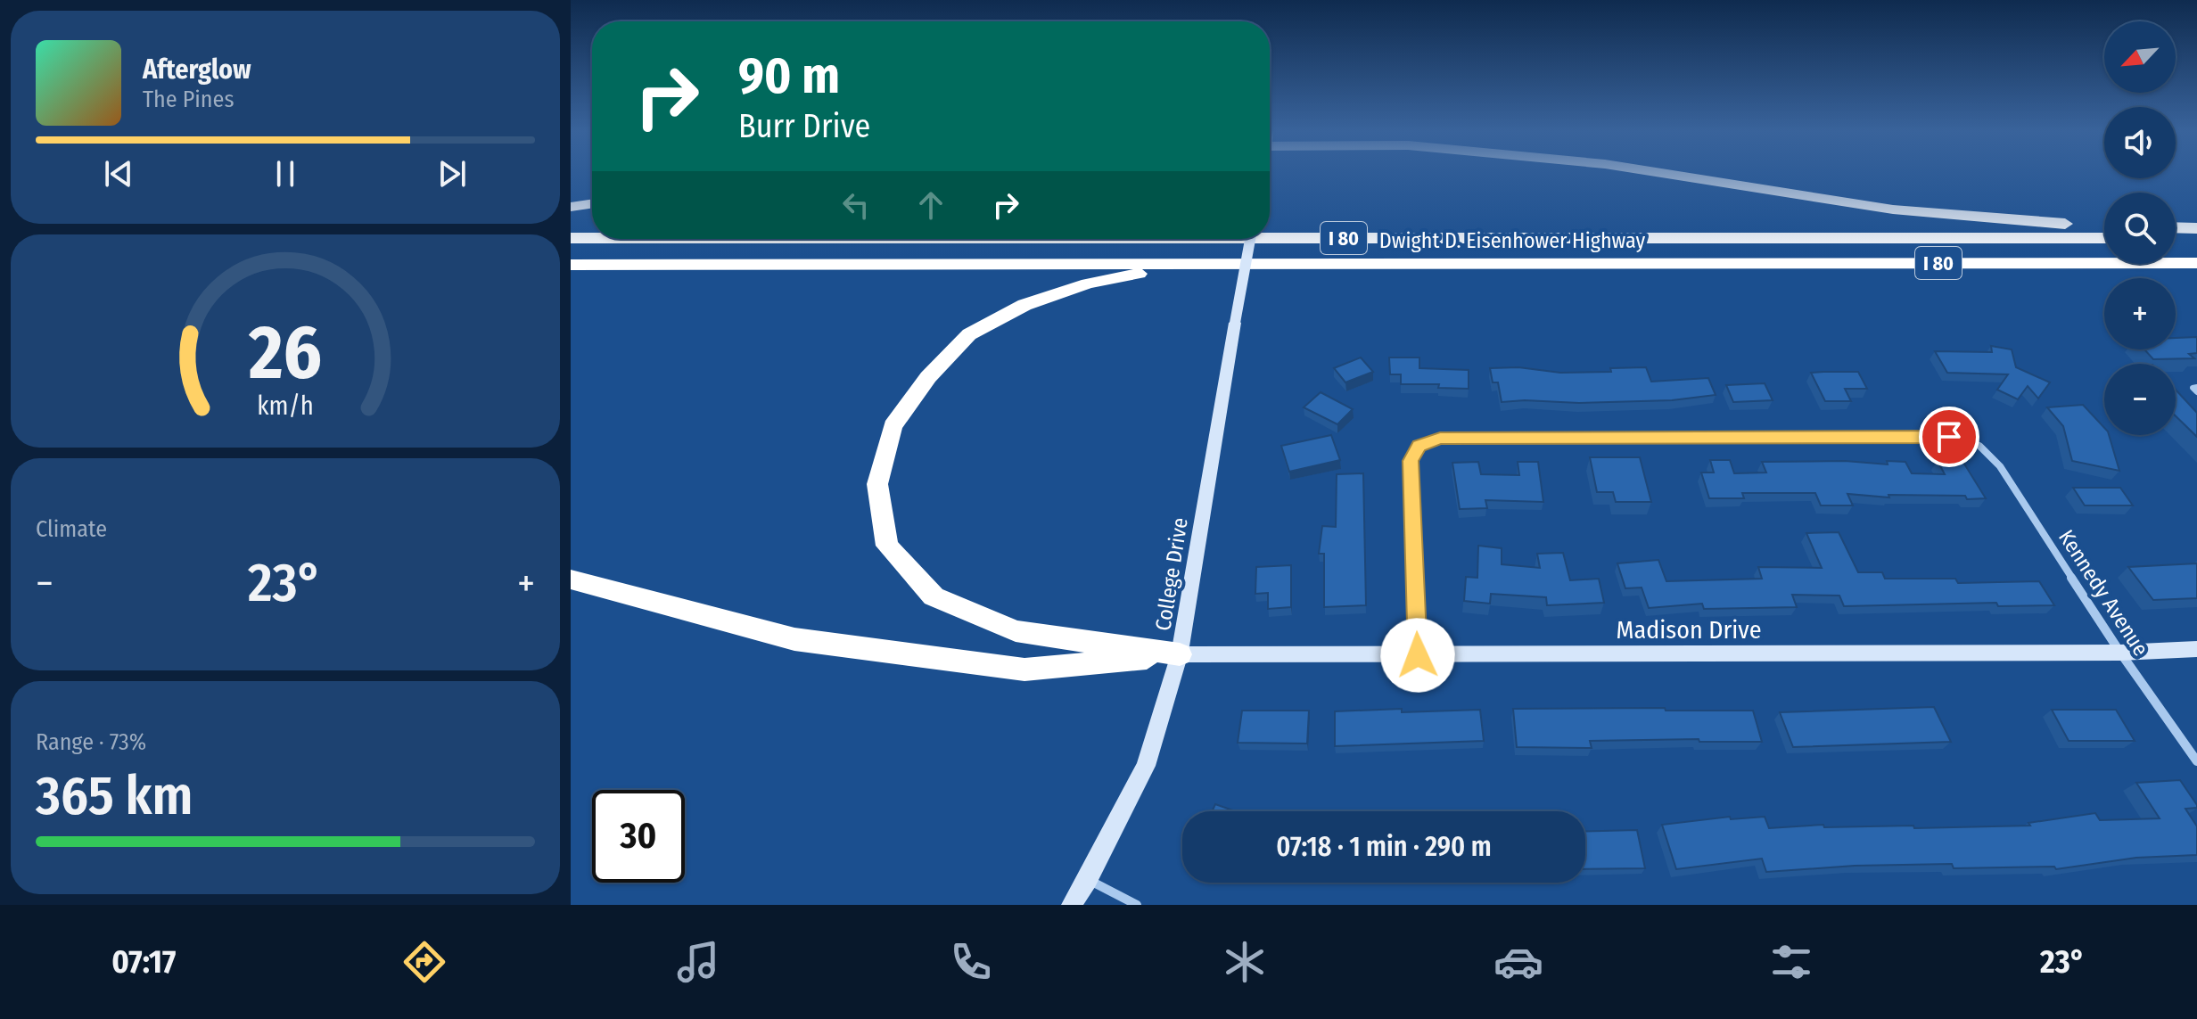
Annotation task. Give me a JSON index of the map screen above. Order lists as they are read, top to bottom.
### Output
{
  "streets": {
    "highway": ["I 80", "Dwight D. Eisenhower Highway"],
    "main road": ["College Drive", "Madison Drive"],
    "street": ["Kennedy Avenue"]
  },
  "crossings": [
    ["I 80", "Dwight D. Eisenhower Highway"],
    ["I 80", "College Drive"],
    ["I 80", "Madison Drive"],
    ["College Drive", "Madison Drive"],
    ["Kennedy Avenue", "Madison Drive"]
  ],
  "north": "bottom left",
  "page": {
    "map_buttons": ["+", "−"],
    "turn": ["90 m", "Burr Drive"],
    "song": ["Afterglow", "The Pines"],
    "tile": [
      "Climate",
      ["Range · 73%", "365 km"]
    ],
    "heat": ["−", "23°", "+"],
    "limit": "30",
    "trip": "07:18 · 1 min · 290 m",
    "tabs": ["07:17", "23°"],
    "gauge": ["26", "km/h"]
  }
}
